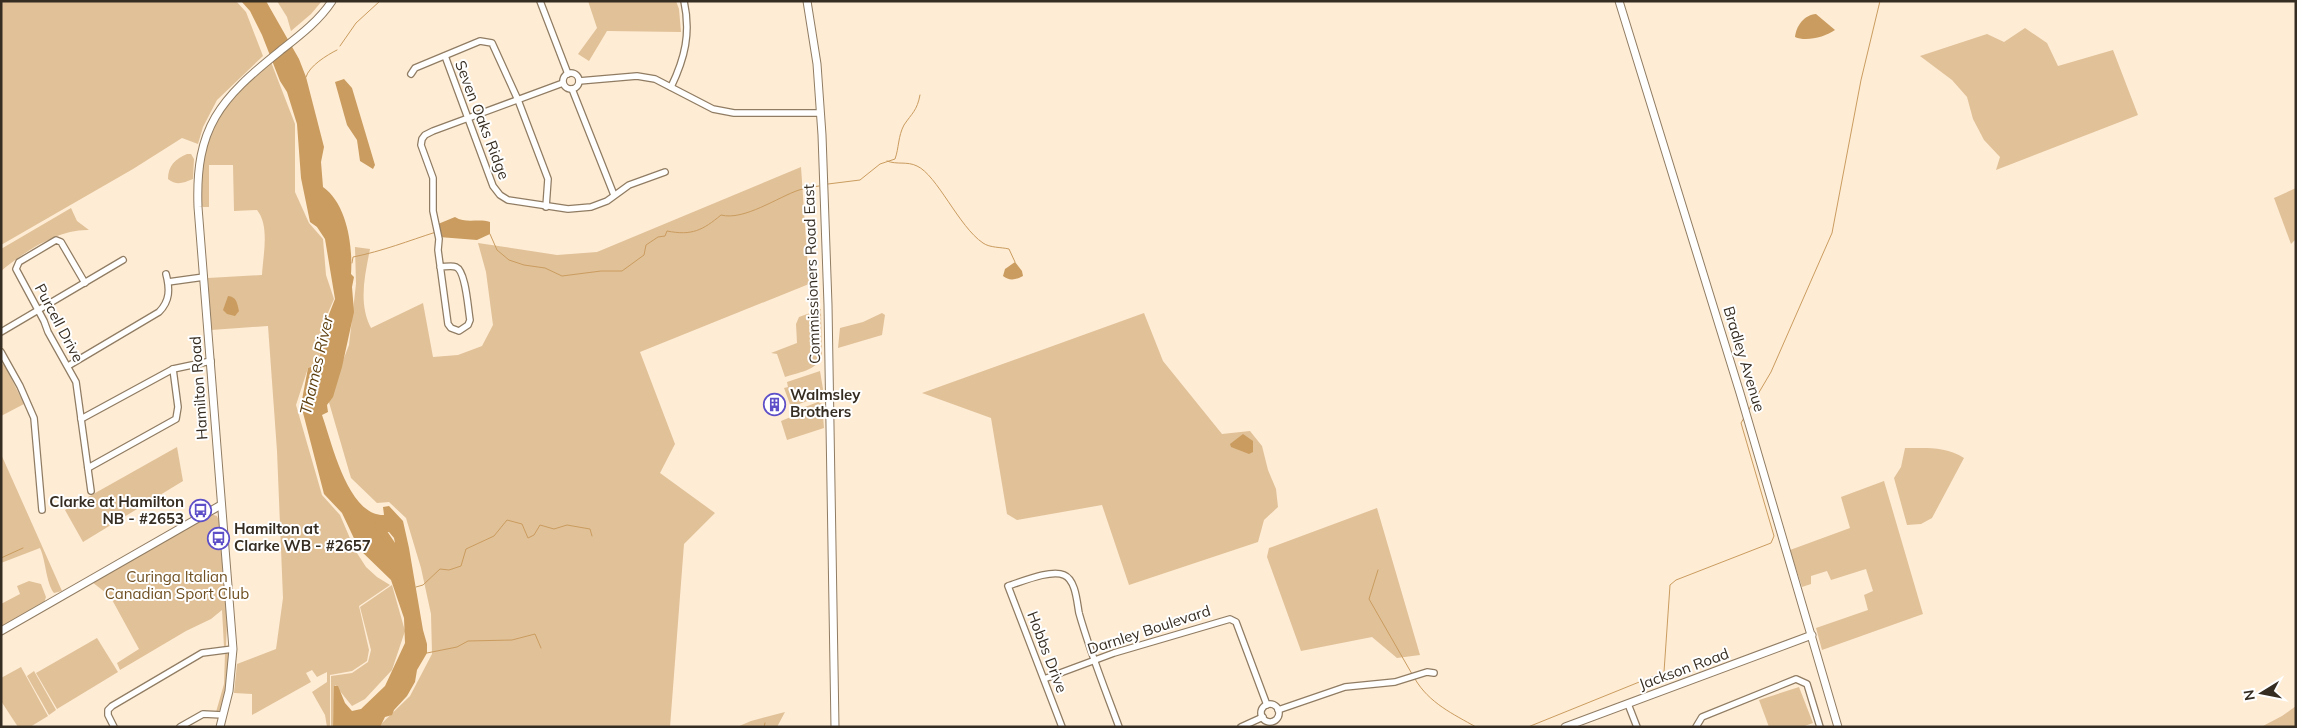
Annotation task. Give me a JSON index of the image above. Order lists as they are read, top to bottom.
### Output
{
  "streets": {
    "main road": [
      "Commissioners Road East",
      "Bradley Avenue",
      "Hamilton Road",
      "Jackson Road"
    ],
    "street": [
      "Seven Oaks Ridge",
      "Purcell Drive",
      "Darnley Boulevard",
      "Hobbs Drive"
    ]
  },
  "crossings": [
    ["Bradley Avenue", "Jackson Road"],
    ["Darnley Boulevard", "Hobbs Drive"]
  ],
  "water": ["Thames River"],
  "parks": ["Curinga Italian Canadian Sport Club"],
  "places": {
    "building": ["Walmsley Brothers"],
    "bus stop": ["Clarke at Hamilton NB - #2653", "Hamilton at Clarke WB - #2657"]
  },
  "north": "left"
}
